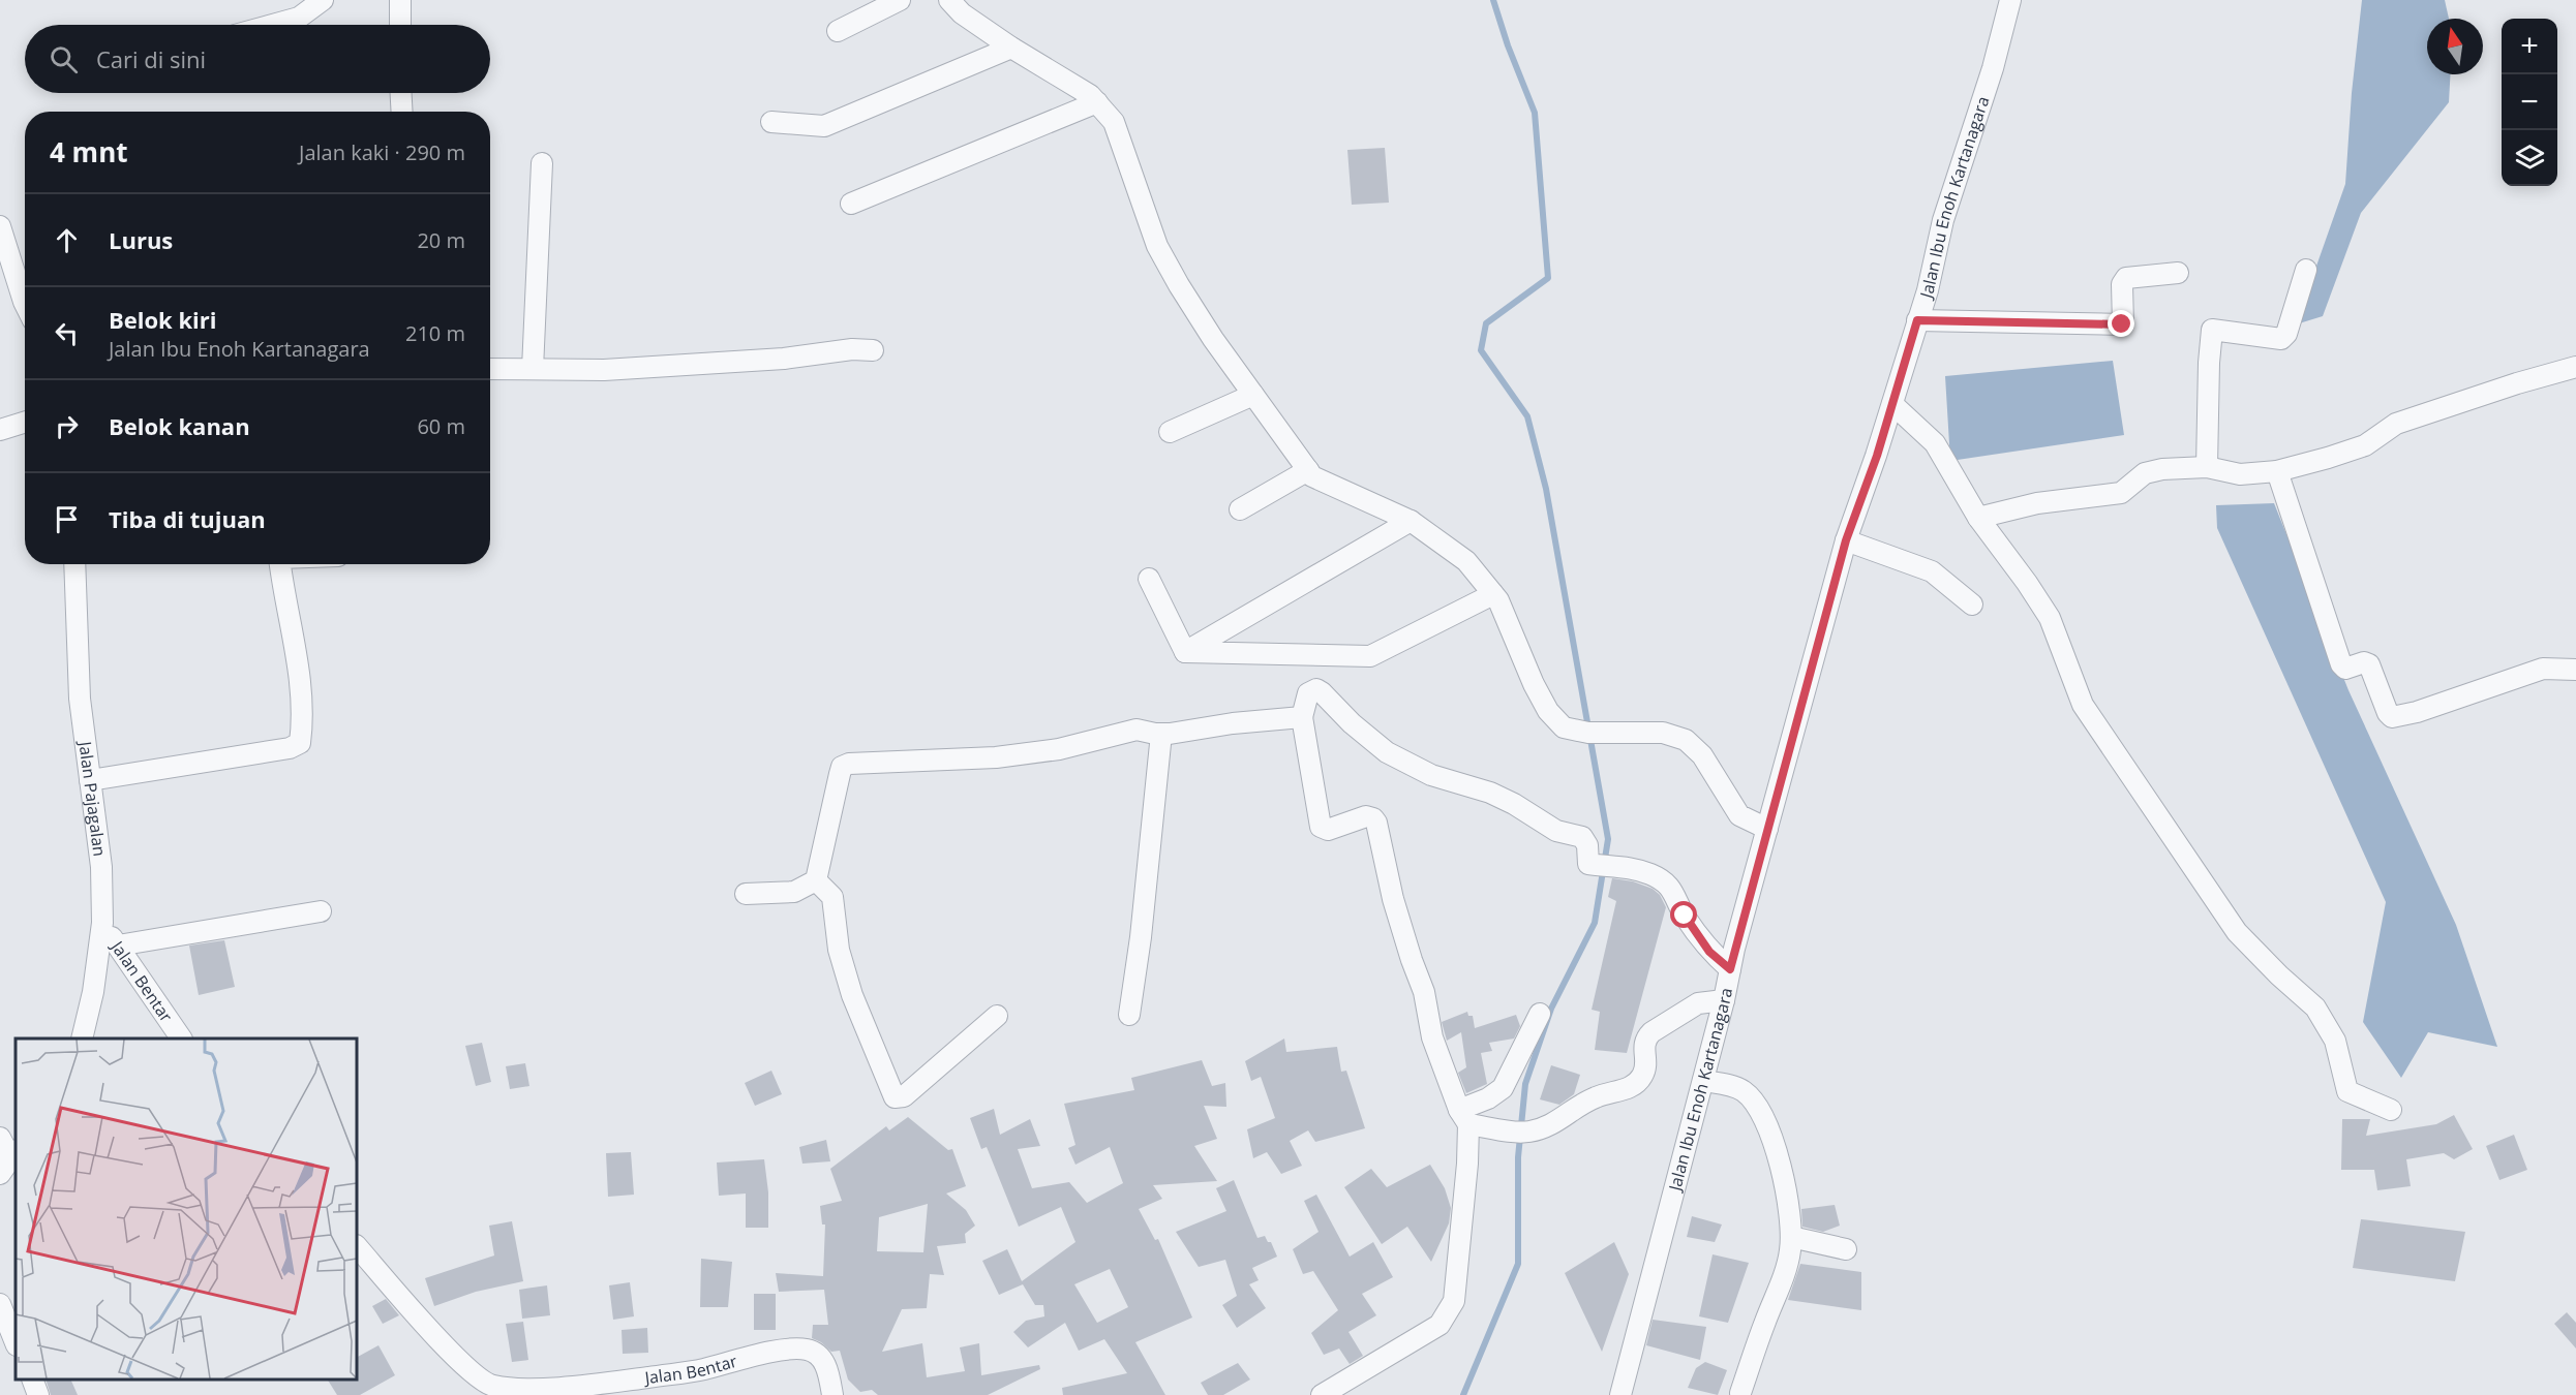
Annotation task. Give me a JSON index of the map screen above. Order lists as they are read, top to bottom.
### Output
{
  "streets": {
    "street": ["Jalan Ibu Enoh Kartanagara", "Jalan Pajagalan", "Jalan Bentar"]
  },
  "crossings": [
    ["Jalan Pajagalan", "Jalan Bentar"]
  ],
  "north": "top",
  "page": {
    "map_buttons": ["+", "−"],
    "search": "Cari di sini",
    "heading": ["4 mnt", "Jalan kaki · 290 m"],
    "list": [
      ["Lurus", "20 m"],
      ["Belok kiri", "Jalan Ibu Enoh Kartanagara", "210 m"],
      ["Belok kanan", "60 m"],
      "Tiba di tujuan"
    ]
  }
}
